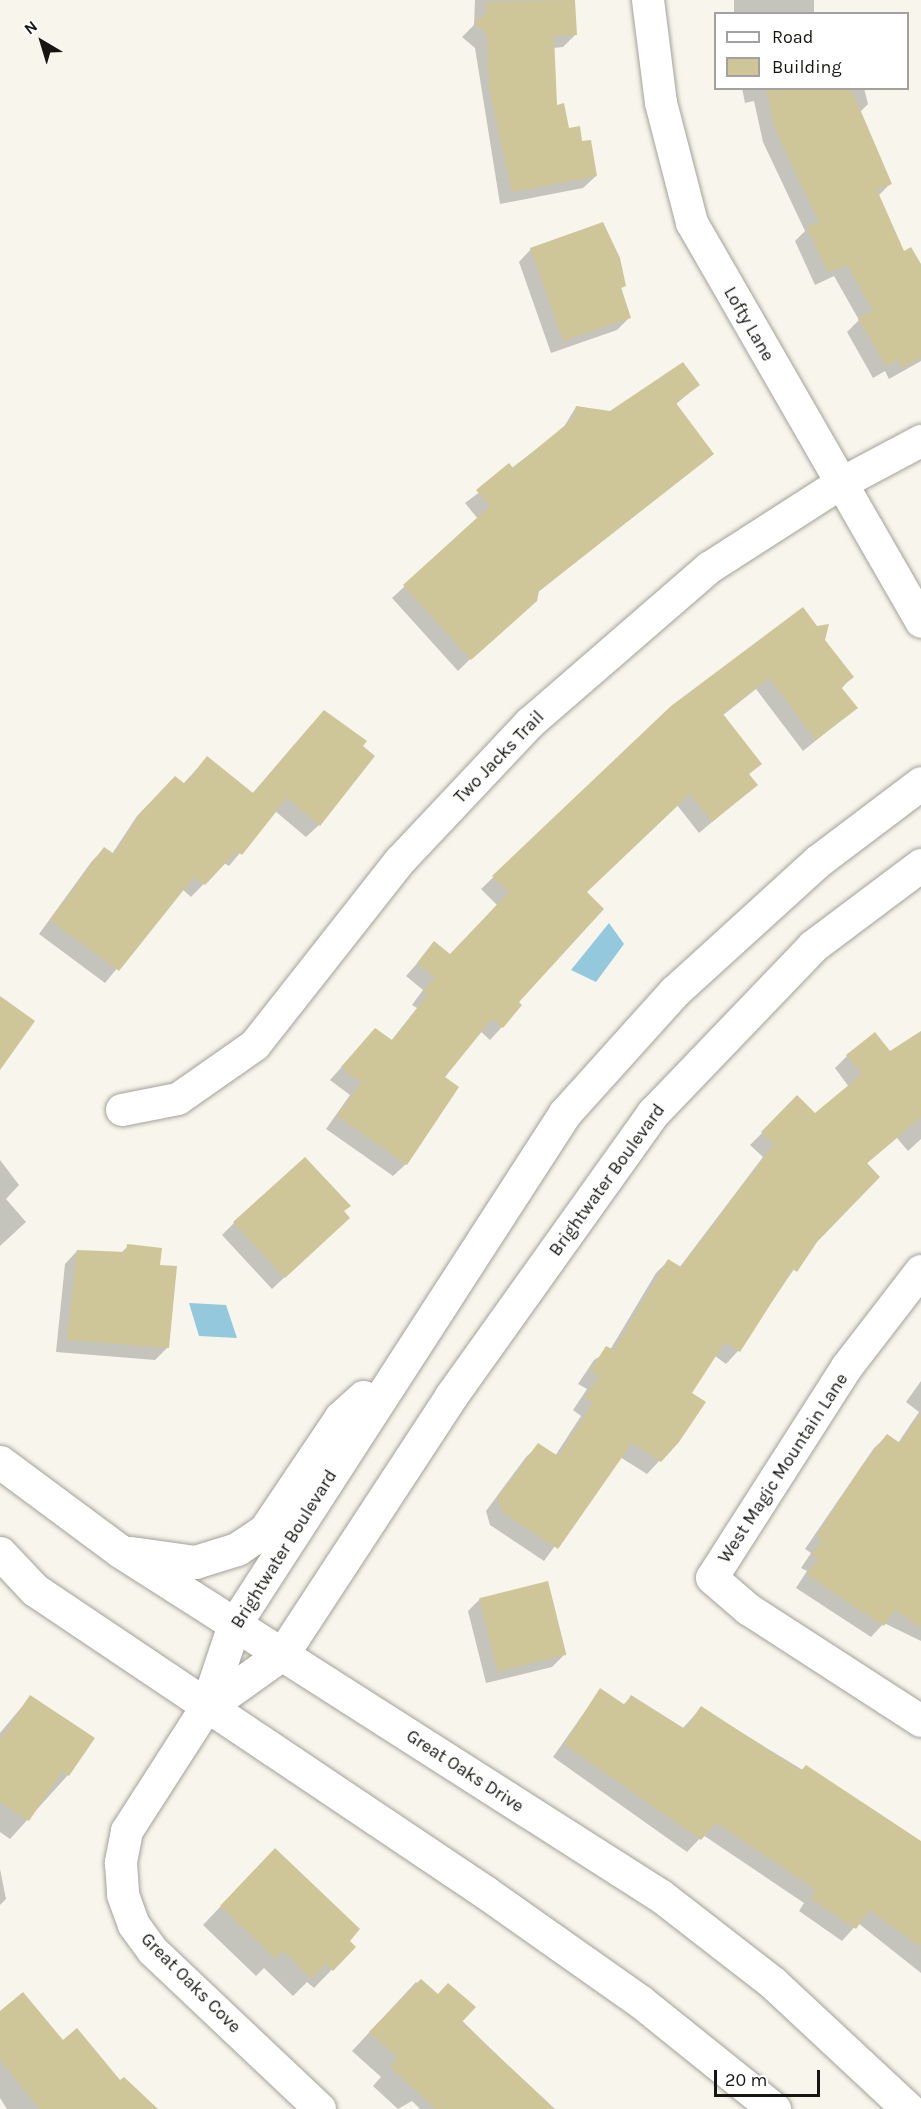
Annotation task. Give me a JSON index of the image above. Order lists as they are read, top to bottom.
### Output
{
  "streets": {
    "street": [
      "Lofty Lane",
      "Two Jacks Trail",
      "Brightwater Boulevard",
      "West Magic Mountain Lane",
      "Great Oaks Drive",
      "Great Oaks Cove"
    ]
  },
  "crossings": [
    ["Lofty Lane", "Two Jacks Trail"],
    ["Brightwater Boulevard", "Great Oaks Drive"],
    ["Brightwater Boulevard", "Great Oaks Cove"]
  ],
  "legend": ["Road", "Building"],
  "scale_bar": "20 m",
  "north": "top left"
}
